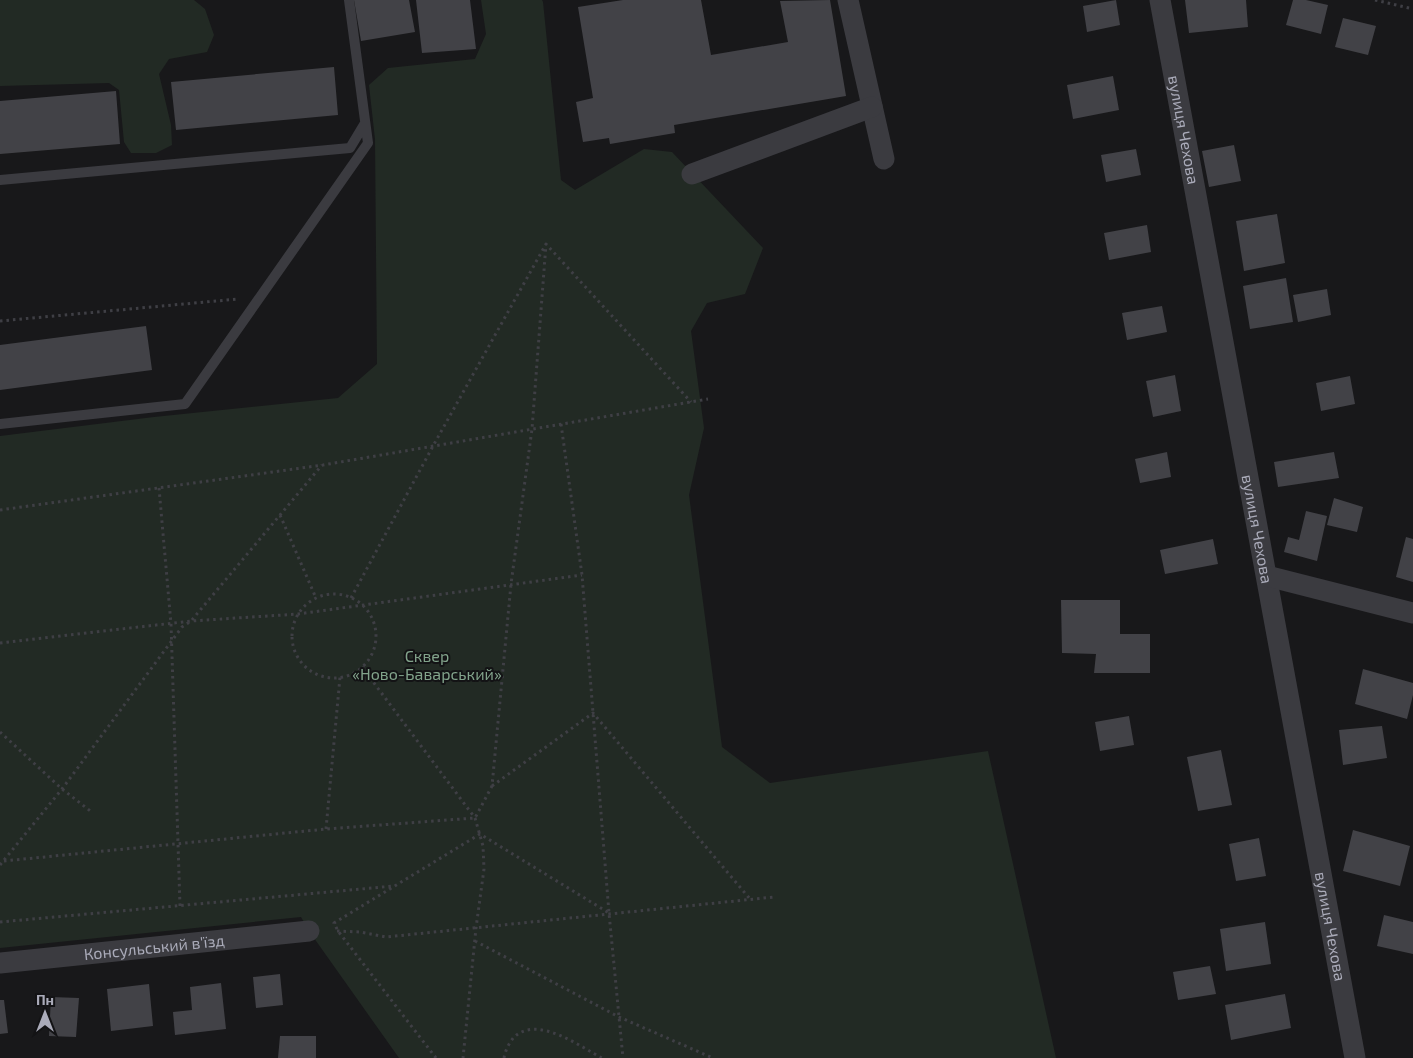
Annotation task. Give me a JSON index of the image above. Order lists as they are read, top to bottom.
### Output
{
  "streets": {
    "street": ["вулиця Чехова", "Консульський в'їзд"]
  },
  "parks": ["Сквер «Ново-Баварський»"],
  "north": "top"
}
